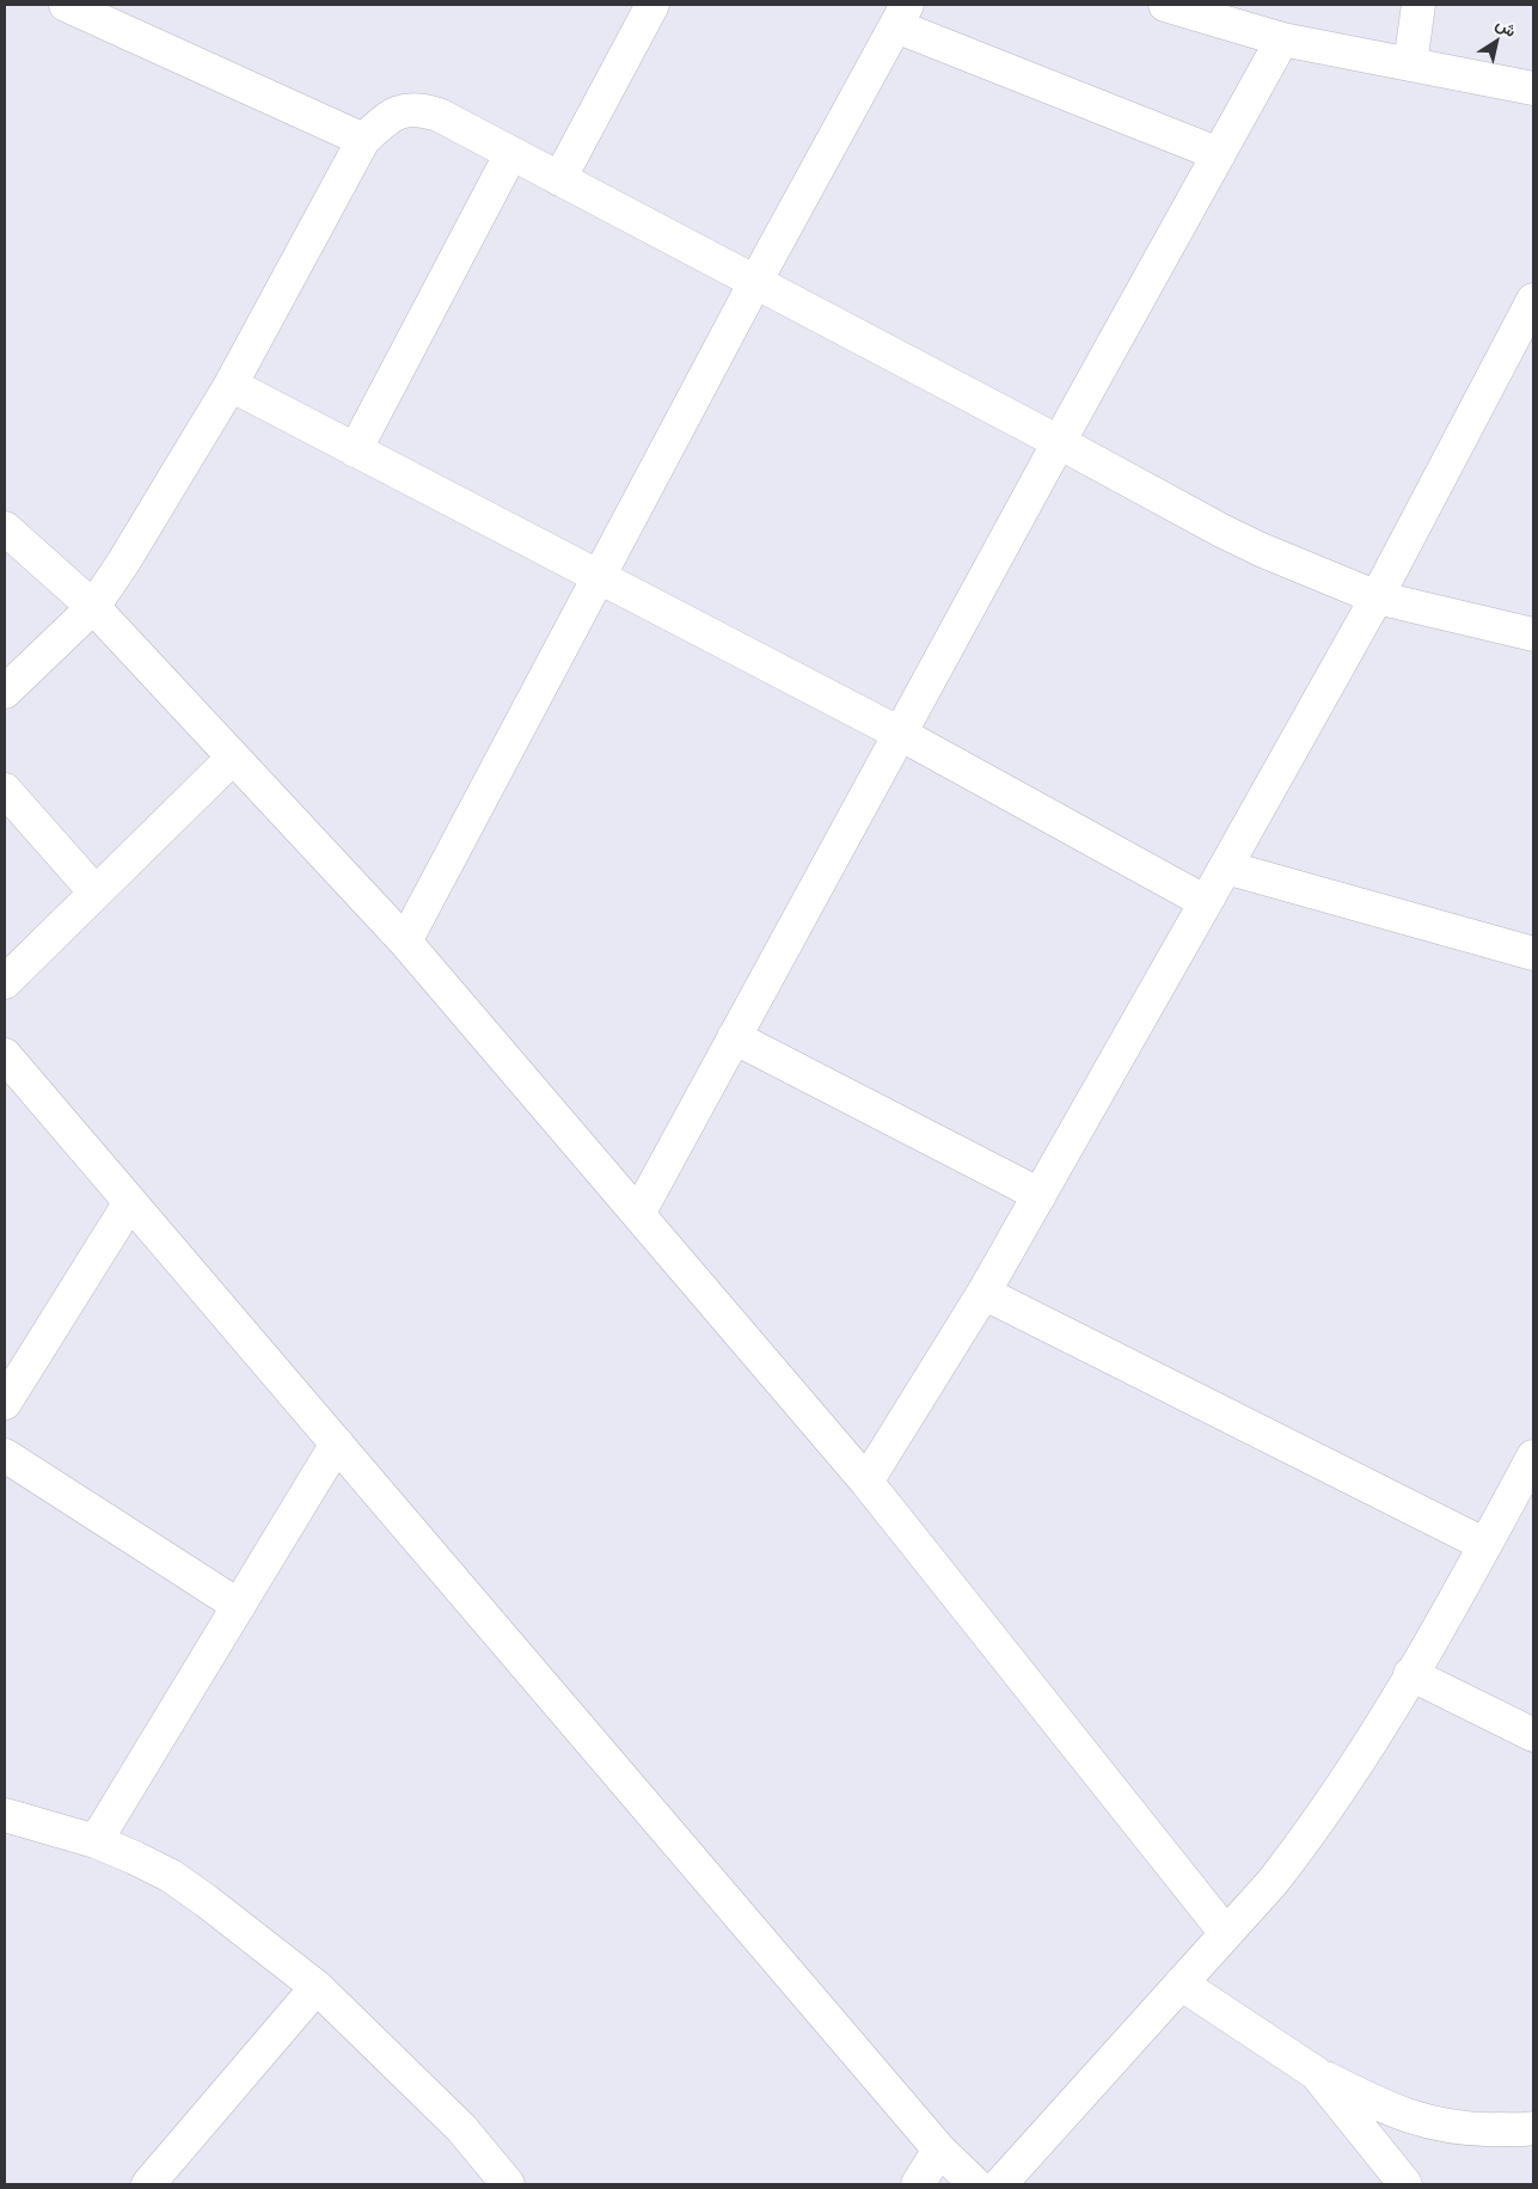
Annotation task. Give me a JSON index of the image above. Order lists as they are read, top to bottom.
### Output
{
  "north": "top right"
}
